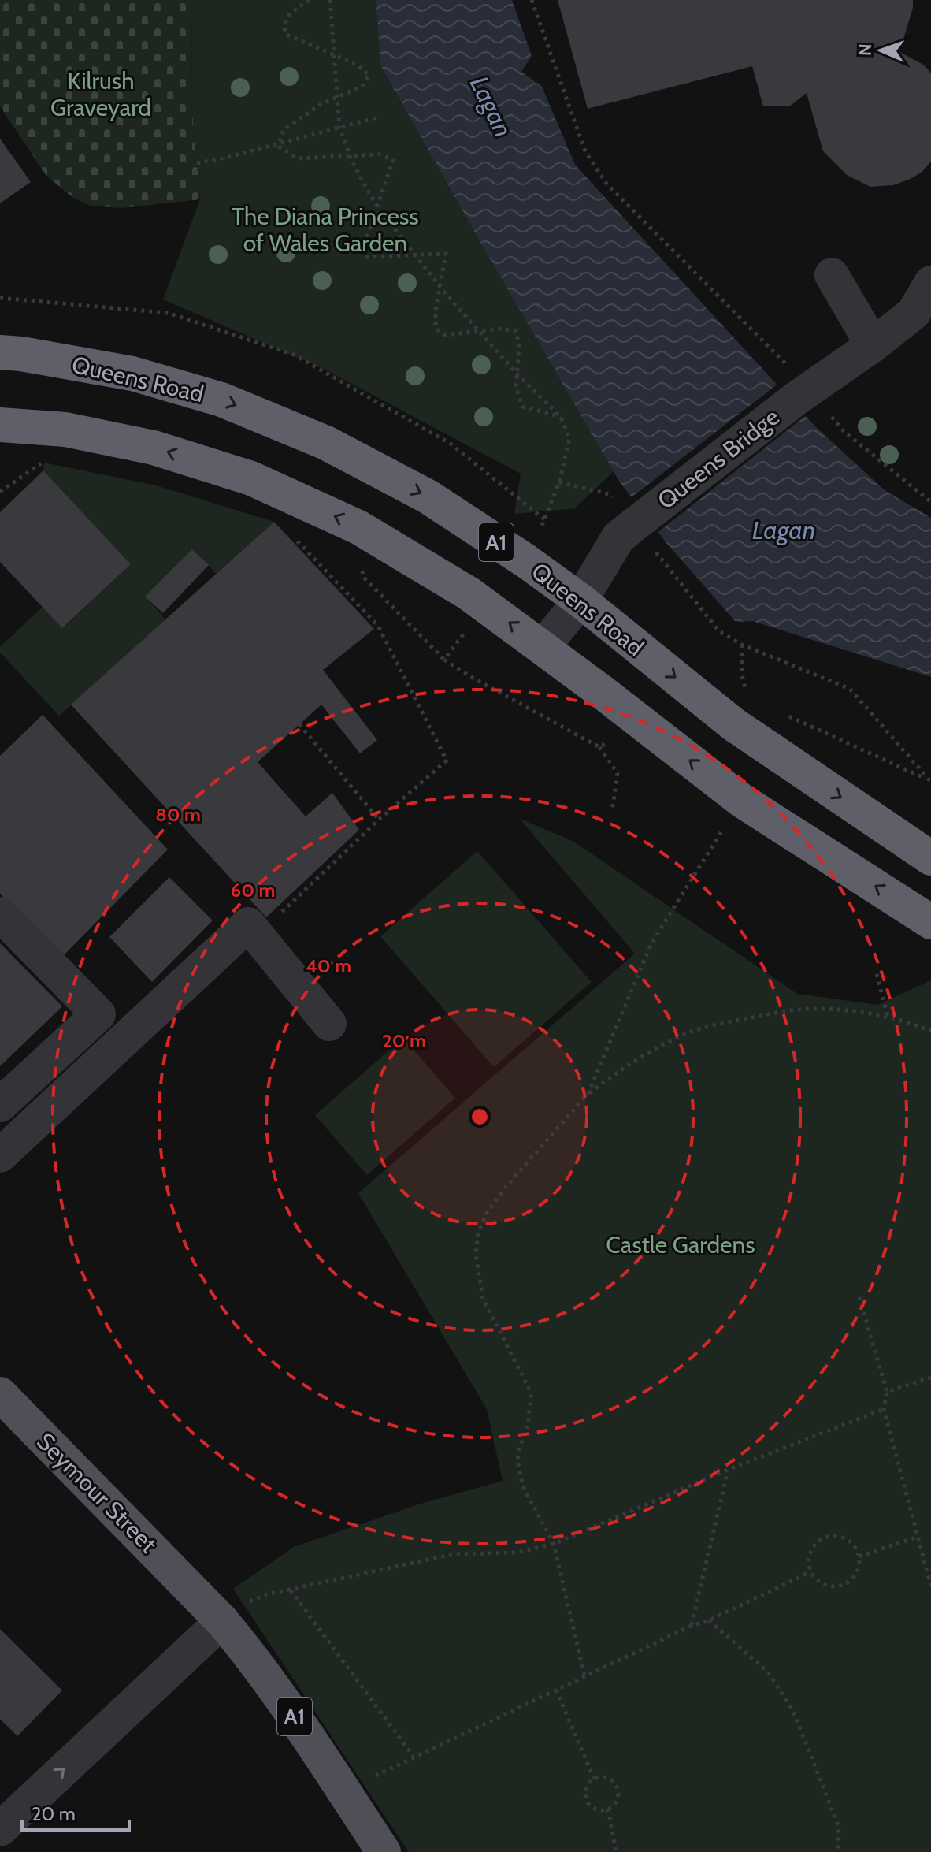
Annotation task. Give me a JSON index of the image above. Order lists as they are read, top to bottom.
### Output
{
  "streets": {
    "highway": ["Queens Road", "A1"],
    "main road": ["Seymour Street"],
    "lane": ["Queens Bridge"]
  },
  "crossings": [
    ["Queens Road", "Queens Bridge"],
    ["Queens Bridge", "A1"],
    ["A1", "Seymour Street"]
  ],
  "water": ["Lagan"],
  "parks": ["Kilrush Graveyard", "The Diana Princess of Wales Garden", "Castle Gardens"],
  "scale_bar": "20 m",
  "north": "left",
  "rings": [
    "80 m",
    "60 m",
    "40 m",
    "20 m"
  ]
}
